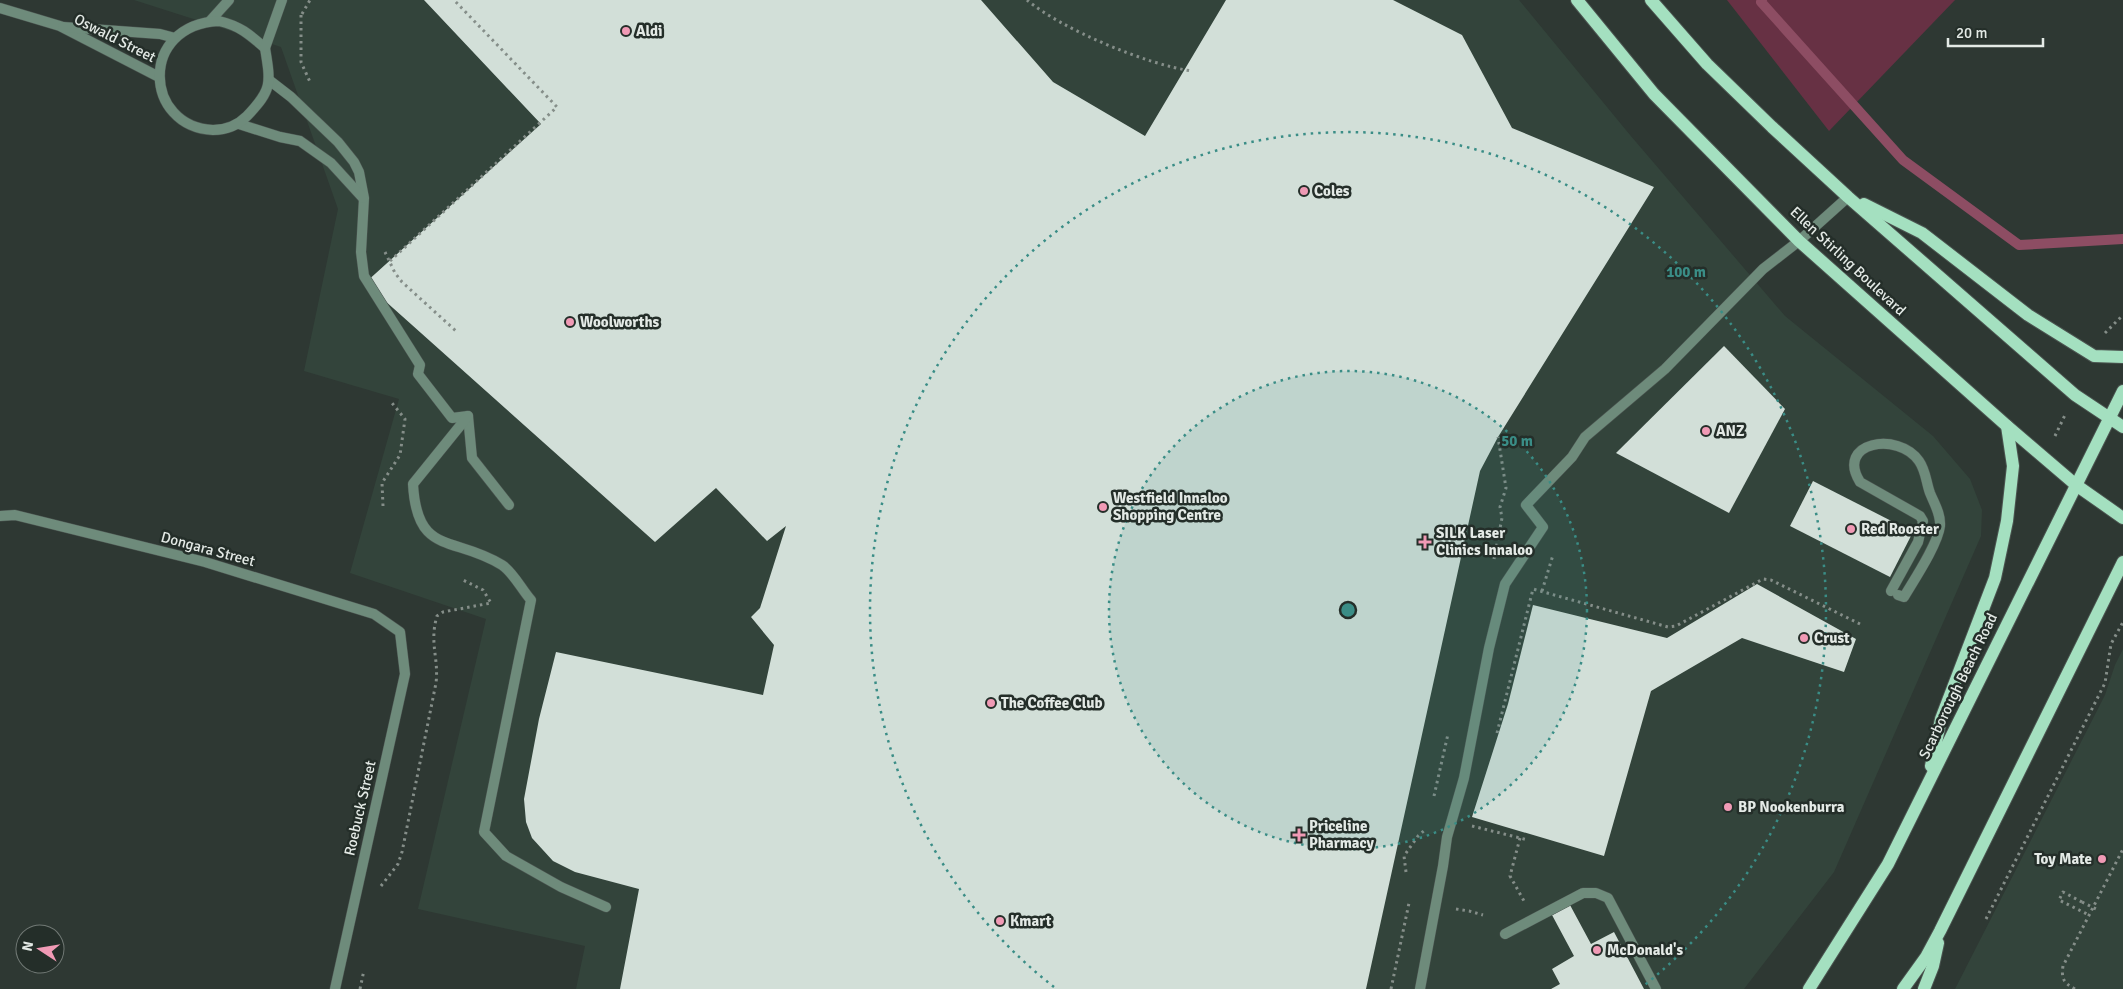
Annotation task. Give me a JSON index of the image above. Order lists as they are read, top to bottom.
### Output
{
  "streets": {
    "main road": ["Ellen Stirling Boulevard", "Scarborough Beach Road"],
    "street": ["Oswald Street", "Dongara Street", "Roebuck Street"]
  },
  "crossings": [
    ["Ellen Stirling Boulevard", "Scarborough Beach Road"],
    ["Dongara Street", "Roebuck Street"]
  ],
  "places": {
    "other": [
      "Aldi",
      "Coles",
      "Woolworths",
      "ANZ",
      "Westfield Innaloo Shopping Centre",
      "Red Rooster",
      "Crust",
      "The Coffee Club",
      "BP Nookenburra",
      "Toy Mate",
      "Kmart",
      "McDonald's"
    ],
    "health": ["SILK Laser Clinics Innaloo", "Priceline Pharmacy"]
  },
  "scale_bar": "20 m",
  "north": "left",
  "rings": ["100 m", "50 m"]
}
